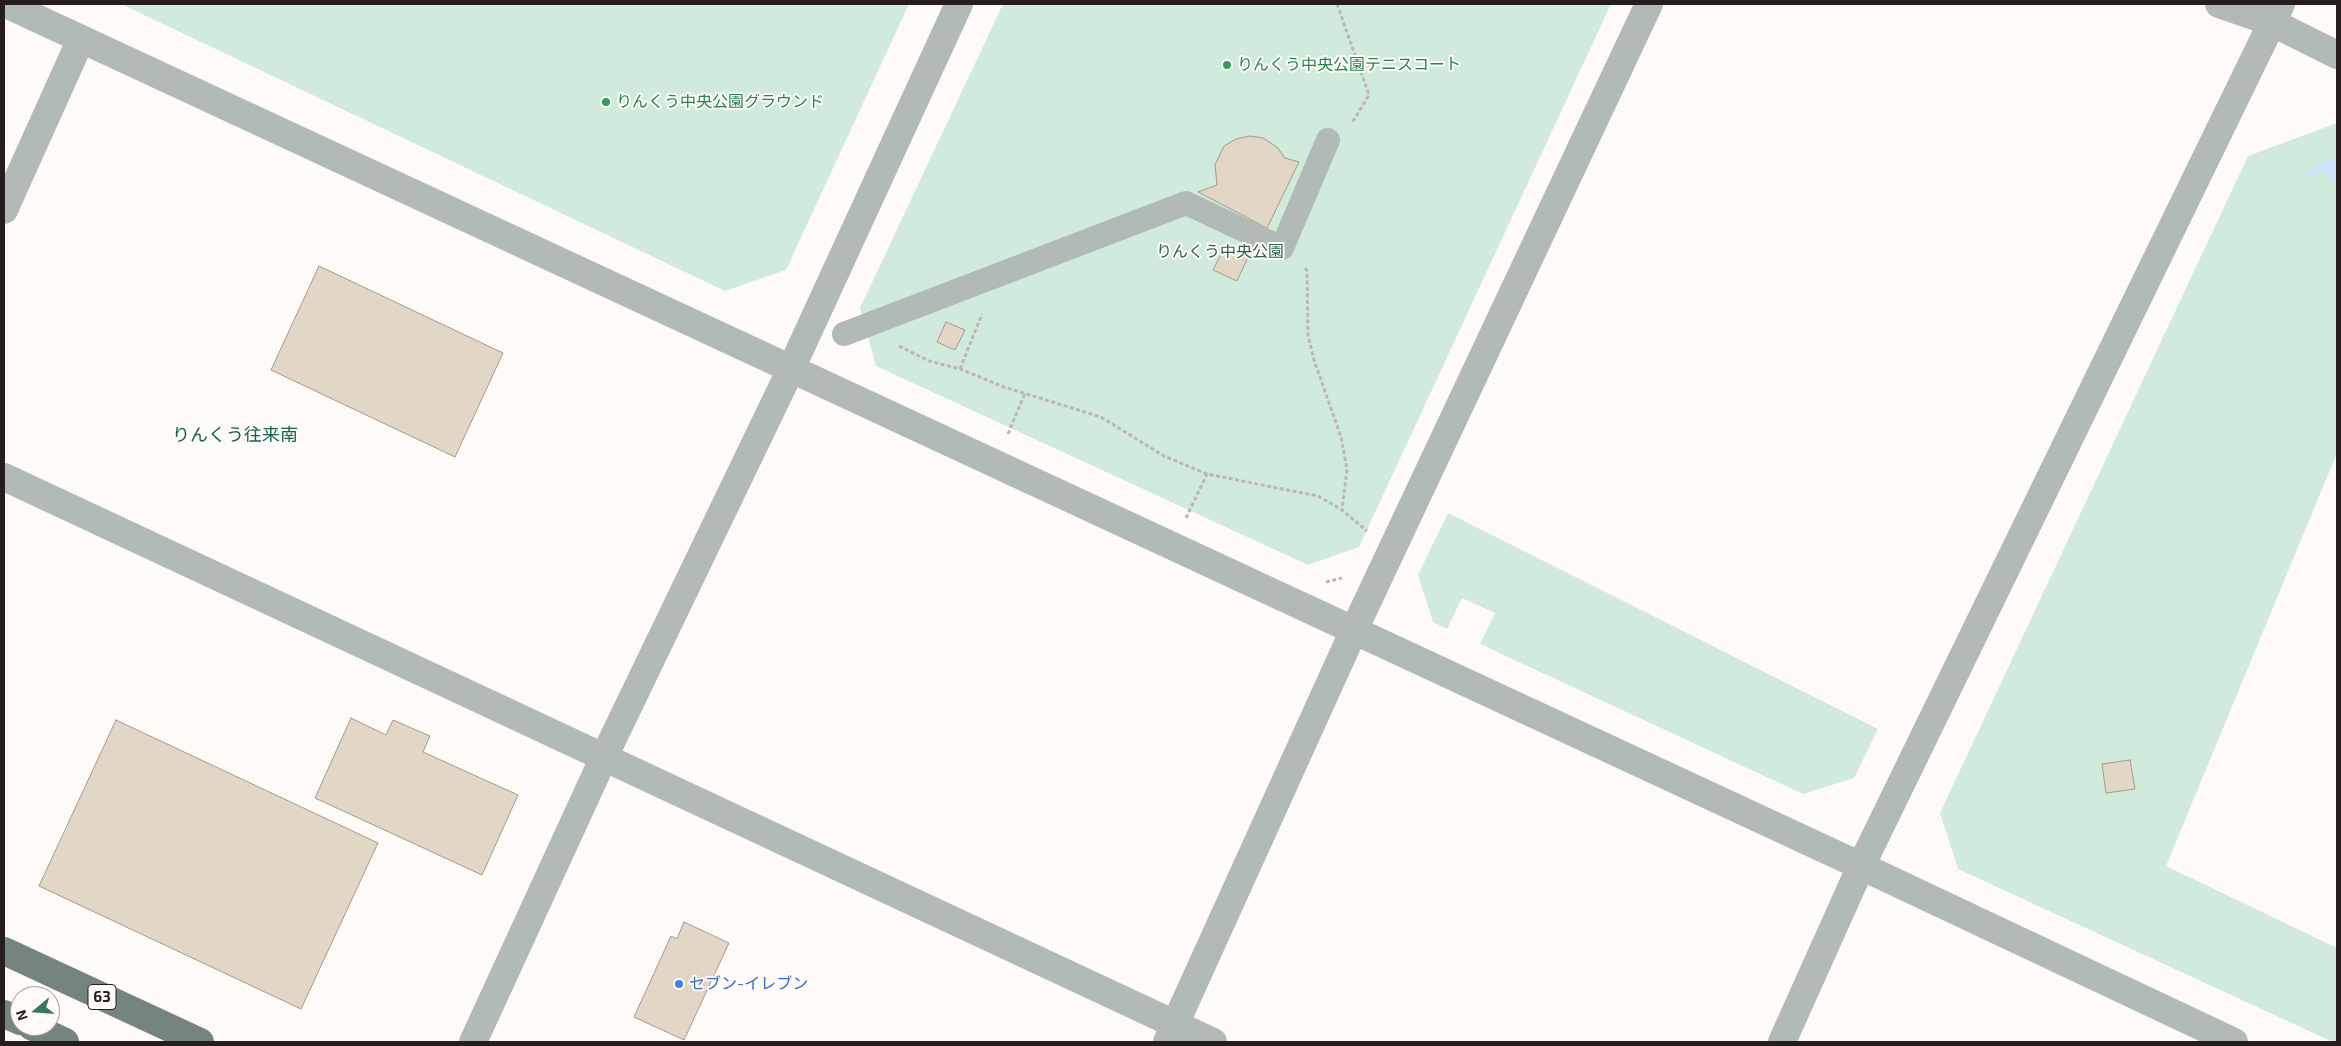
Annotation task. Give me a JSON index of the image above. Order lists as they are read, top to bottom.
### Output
{
  "streets": {
    "main road": ["63"]
  },
  "districts": ["りんくう往来南"],
  "parks": ["りんくう中央公園"],
  "places": ["りんくう中央公園テニスコート", "りんくう中央公園グラウンド", "セブン-イレブン"],
  "north": "left"
}
